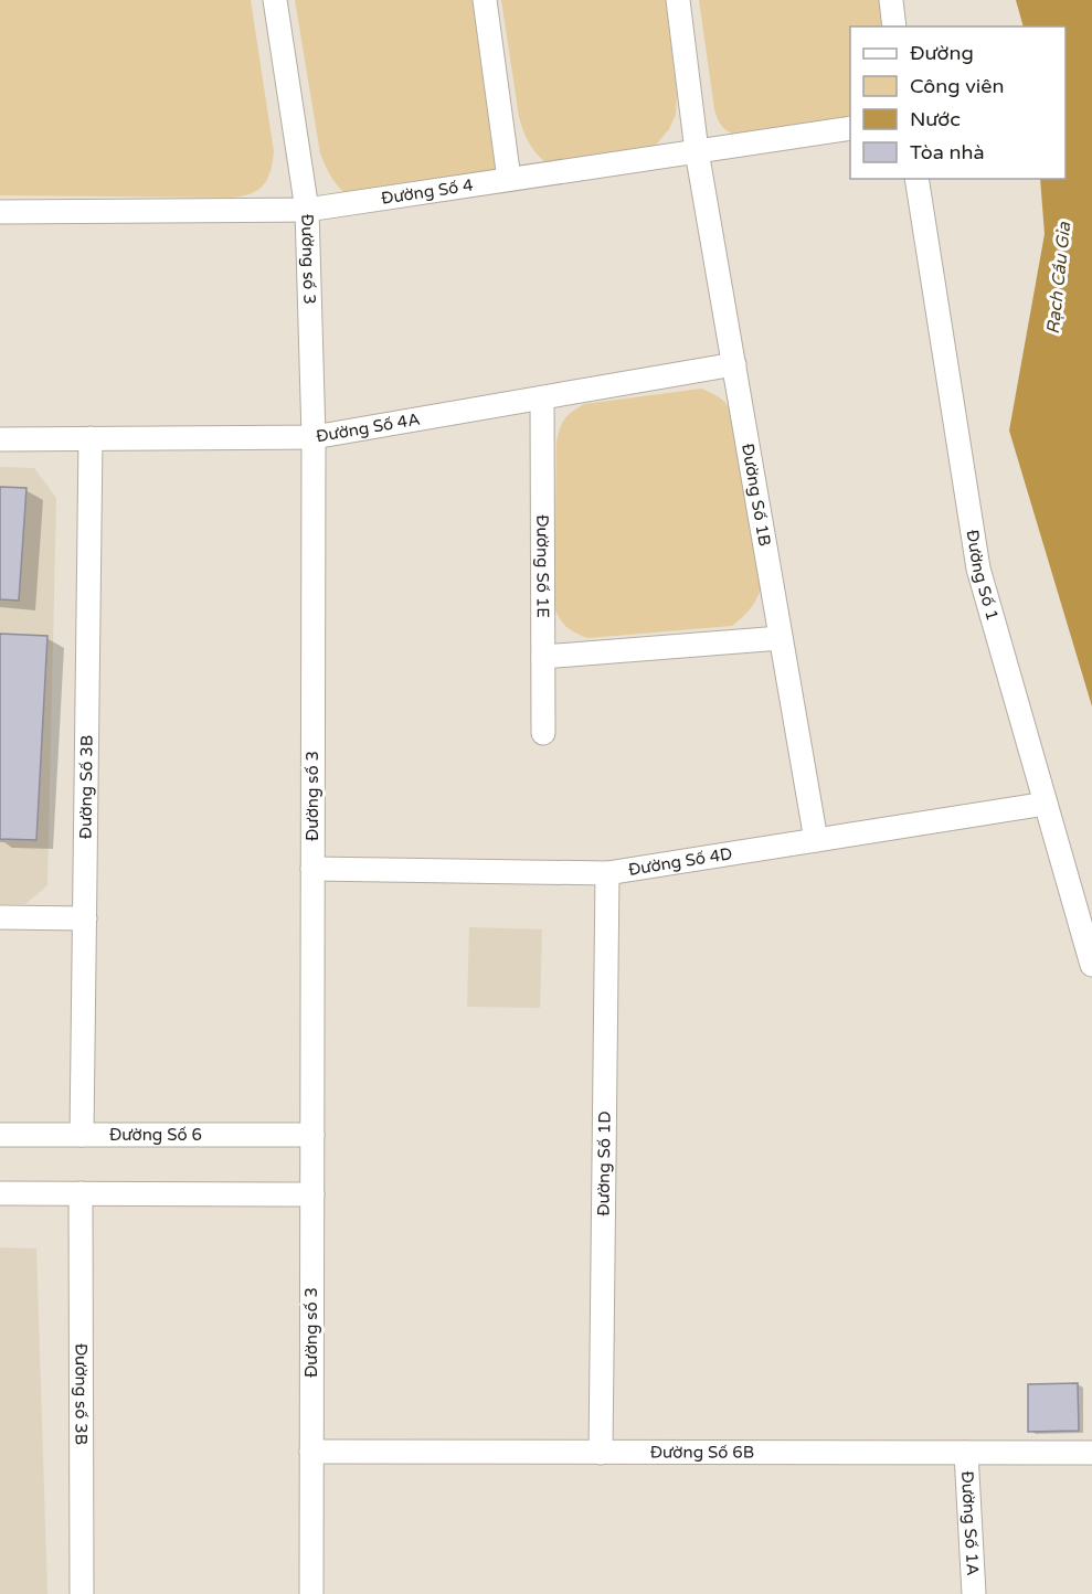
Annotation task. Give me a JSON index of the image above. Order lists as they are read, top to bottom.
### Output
{
  "streets": {
    "street": [
      "Đường Số 4",
      "Đường số 3",
      "Đường Số 4A",
      "Đường Số 1B",
      "Đường Số 1E",
      "Đường Số 1",
      "Đường Số 3B",
      "Đường Số 4D",
      "Đường Số 6",
      "Đường Số 1D",
      "Đường số 3B",
      "Đường Số 6B",
      "Đường Số 1A"
    ]
  },
  "crossings": [
    ["Đường Số 4", "Đường số 3"],
    ["Đường Số 4", "Đường Số 1B"],
    ["Đường số 3", "Đường Số 4A"],
    ["Đường số 3", "Đường Số 4D"],
    ["Đường số 3", "Đường Số 6"],
    ["Đường số 3", "Đường Số 6B"],
    ["Đường Số 4A", "Đường Số 1B"],
    ["Đường Số 4A", "Đường Số 1E"],
    ["Đường Số 4A", "Đường Số 3B"],
    ["Đường Số 1B", "Đường Số 4D"],
    ["Đường Số 1", "Đường Số 4D"],
    ["Đường Số 3B", "Đường Số 6"],
    ["Đường Số 4D", "Đường Số 1D"],
    ["Đường Số 1D", "Đường Số 6B"],
    ["Đường Số 6B", "Đường Số 1A"]
  ],
  "water": ["Rạch Cầu Gia"],
  "legend": [
    "Đường",
    "Công viên",
    "Nước",
    "Tòa nhà"
  ]
}
